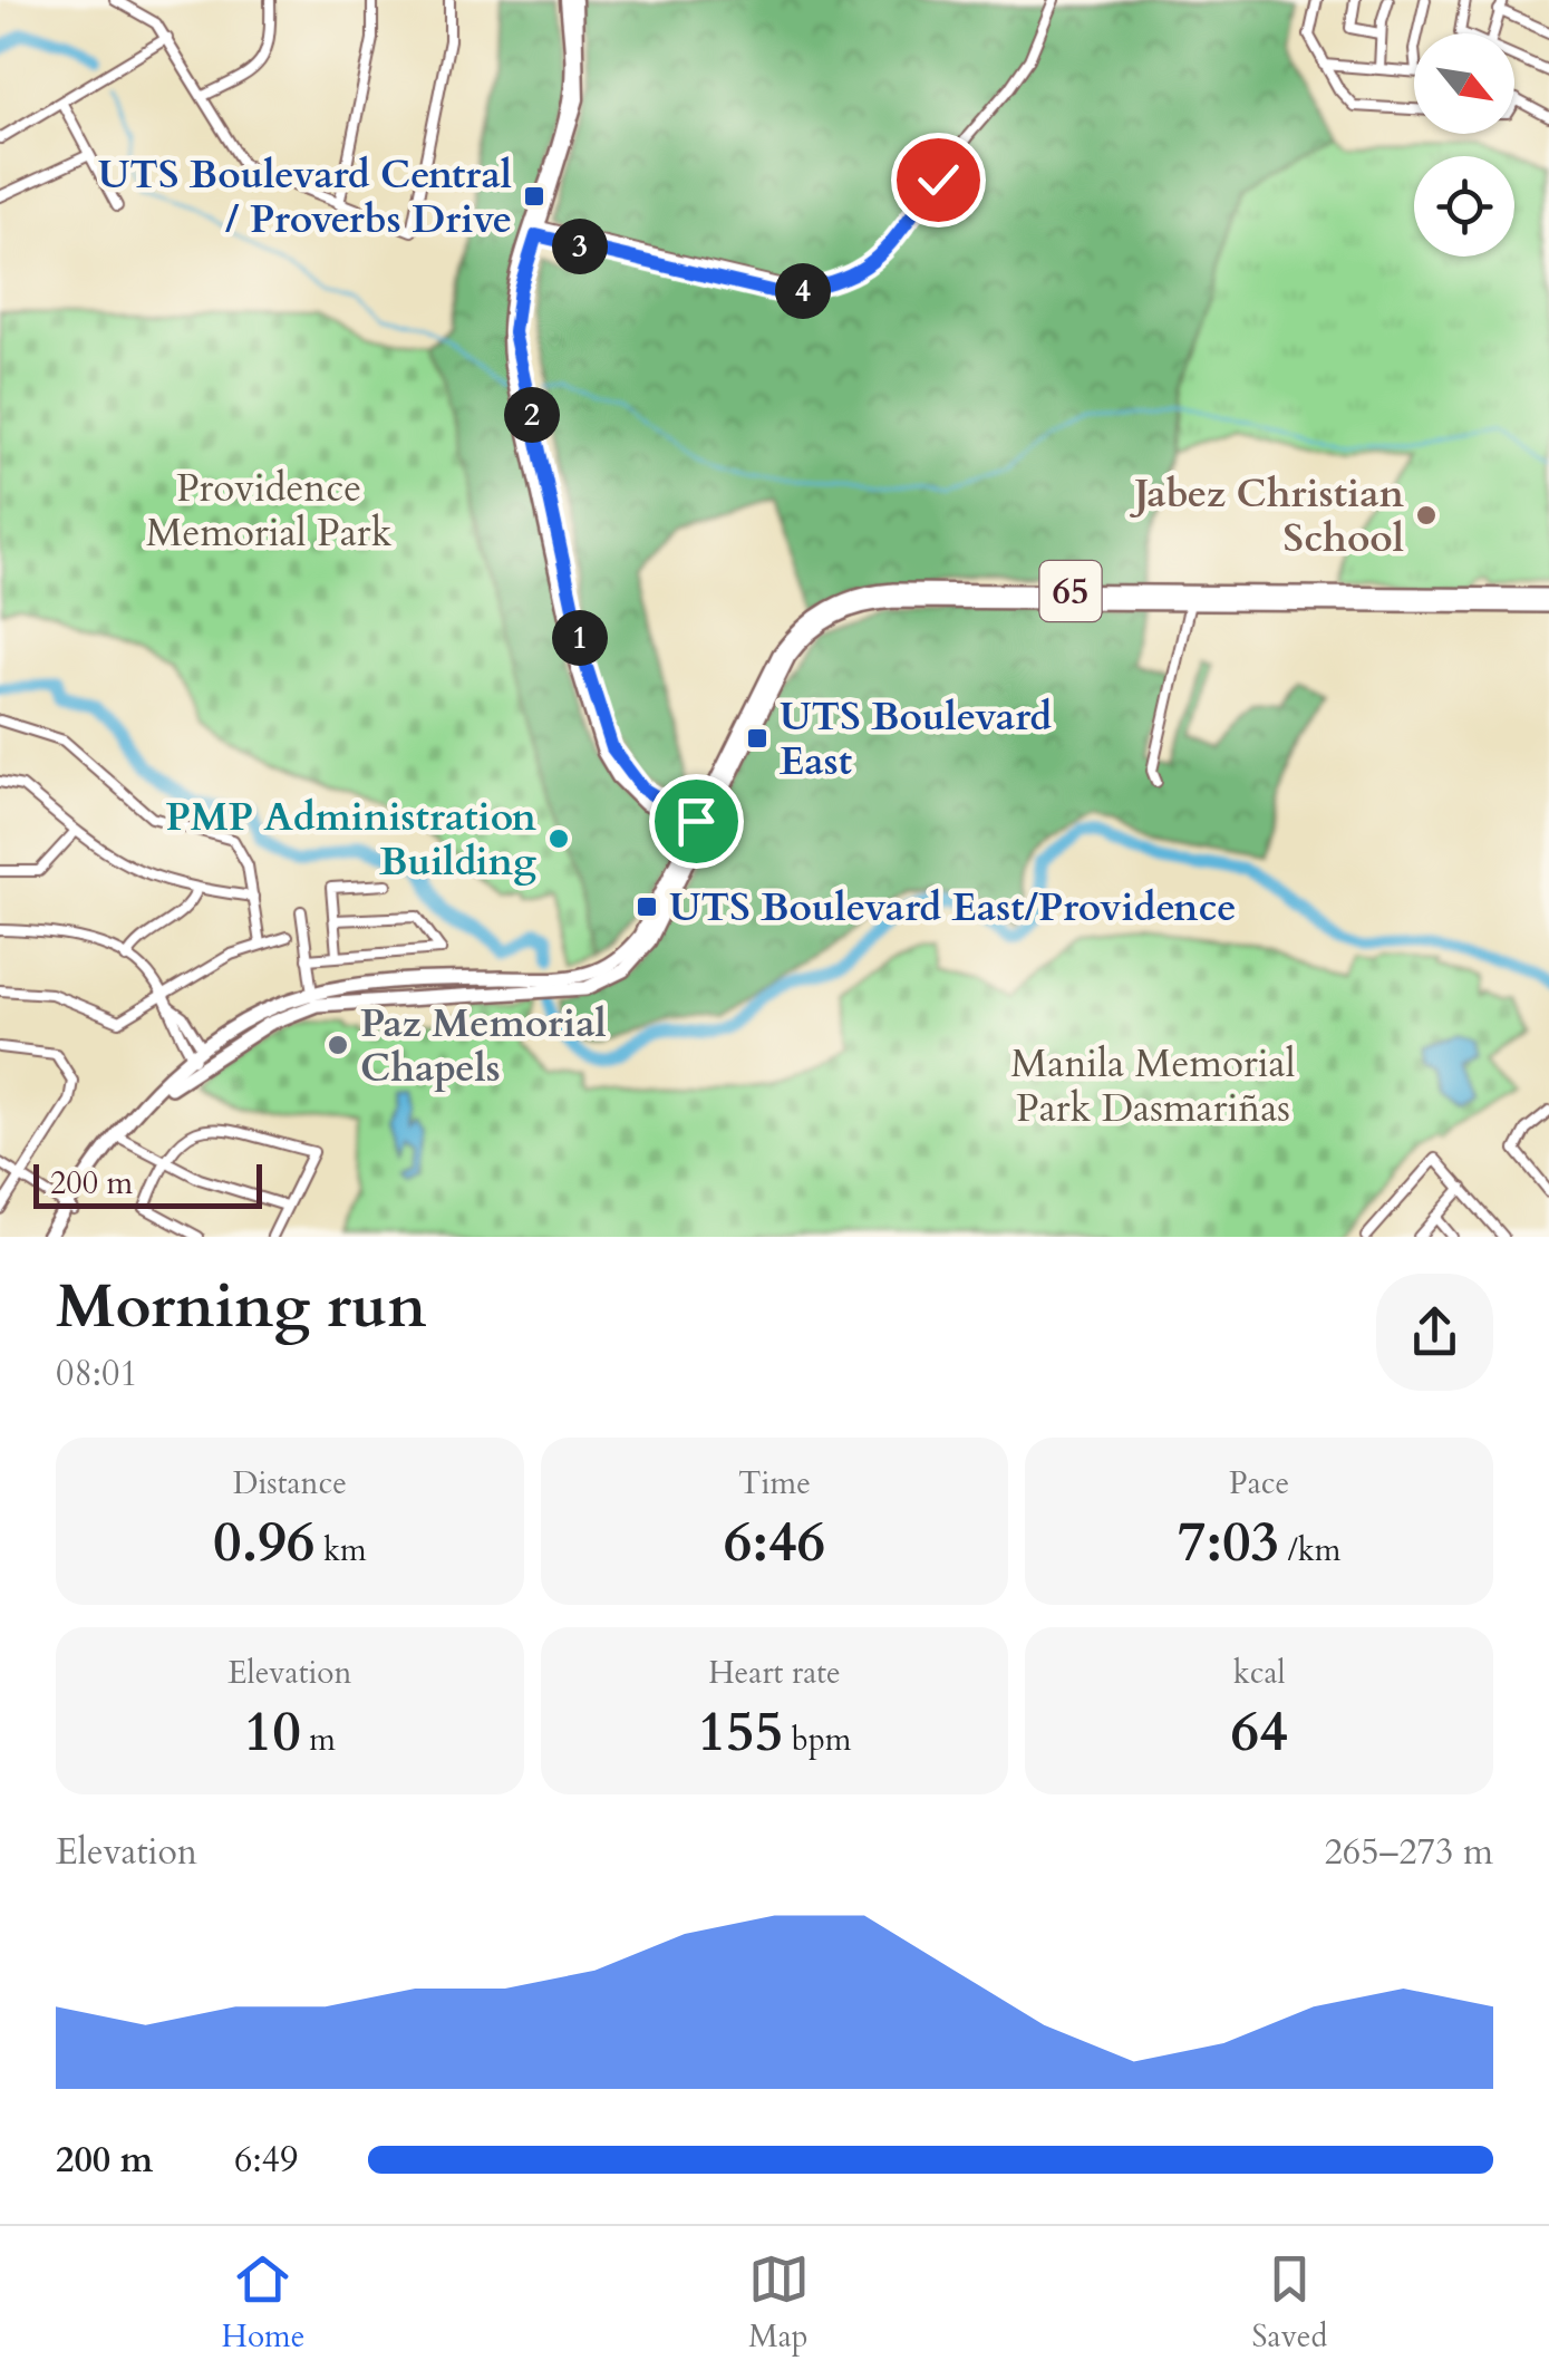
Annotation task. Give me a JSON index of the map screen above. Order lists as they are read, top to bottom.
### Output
{
  "streets": {
    "highway": ["65"]
  },
  "parks": ["Providence Memorial Park", "Manila Memorial Park Dasmariñas"],
  "places": {
    "transit": ["UTS Boulevard Central / Proverbs Drive", "UTS Boulevard East", "UTS Boulevard East/Providence"],
    "other": ["Jabez Christian School", "PMP Administration Building", "Paz Memorial Chapels"]
  },
  "scale_bar": "200 m",
  "north": "bottom right",
  "page": {
    "pins": [
      "3",
      "4",
      "2",
      "1"
    ],
    "scale": "200 m",
    "heading": ["Morning run", "08:01"],
    "stats": [
      ["Distance", "0.96 km"],
      ["Time", "6:46"],
      ["Pace", "7:03 /km"],
      ["Elevation", "10 m"],
      ["Heart rate", "155 bpm"],
      ["kcal", "64"]
    ],
    "chart": ["Elevation", "265–273 m"],
    "list": [
      {
        "name": "200 m",
        "note": "6:49"
      }
    ],
    "tabs": ["Home", "Map", "Saved"]
  }
}
